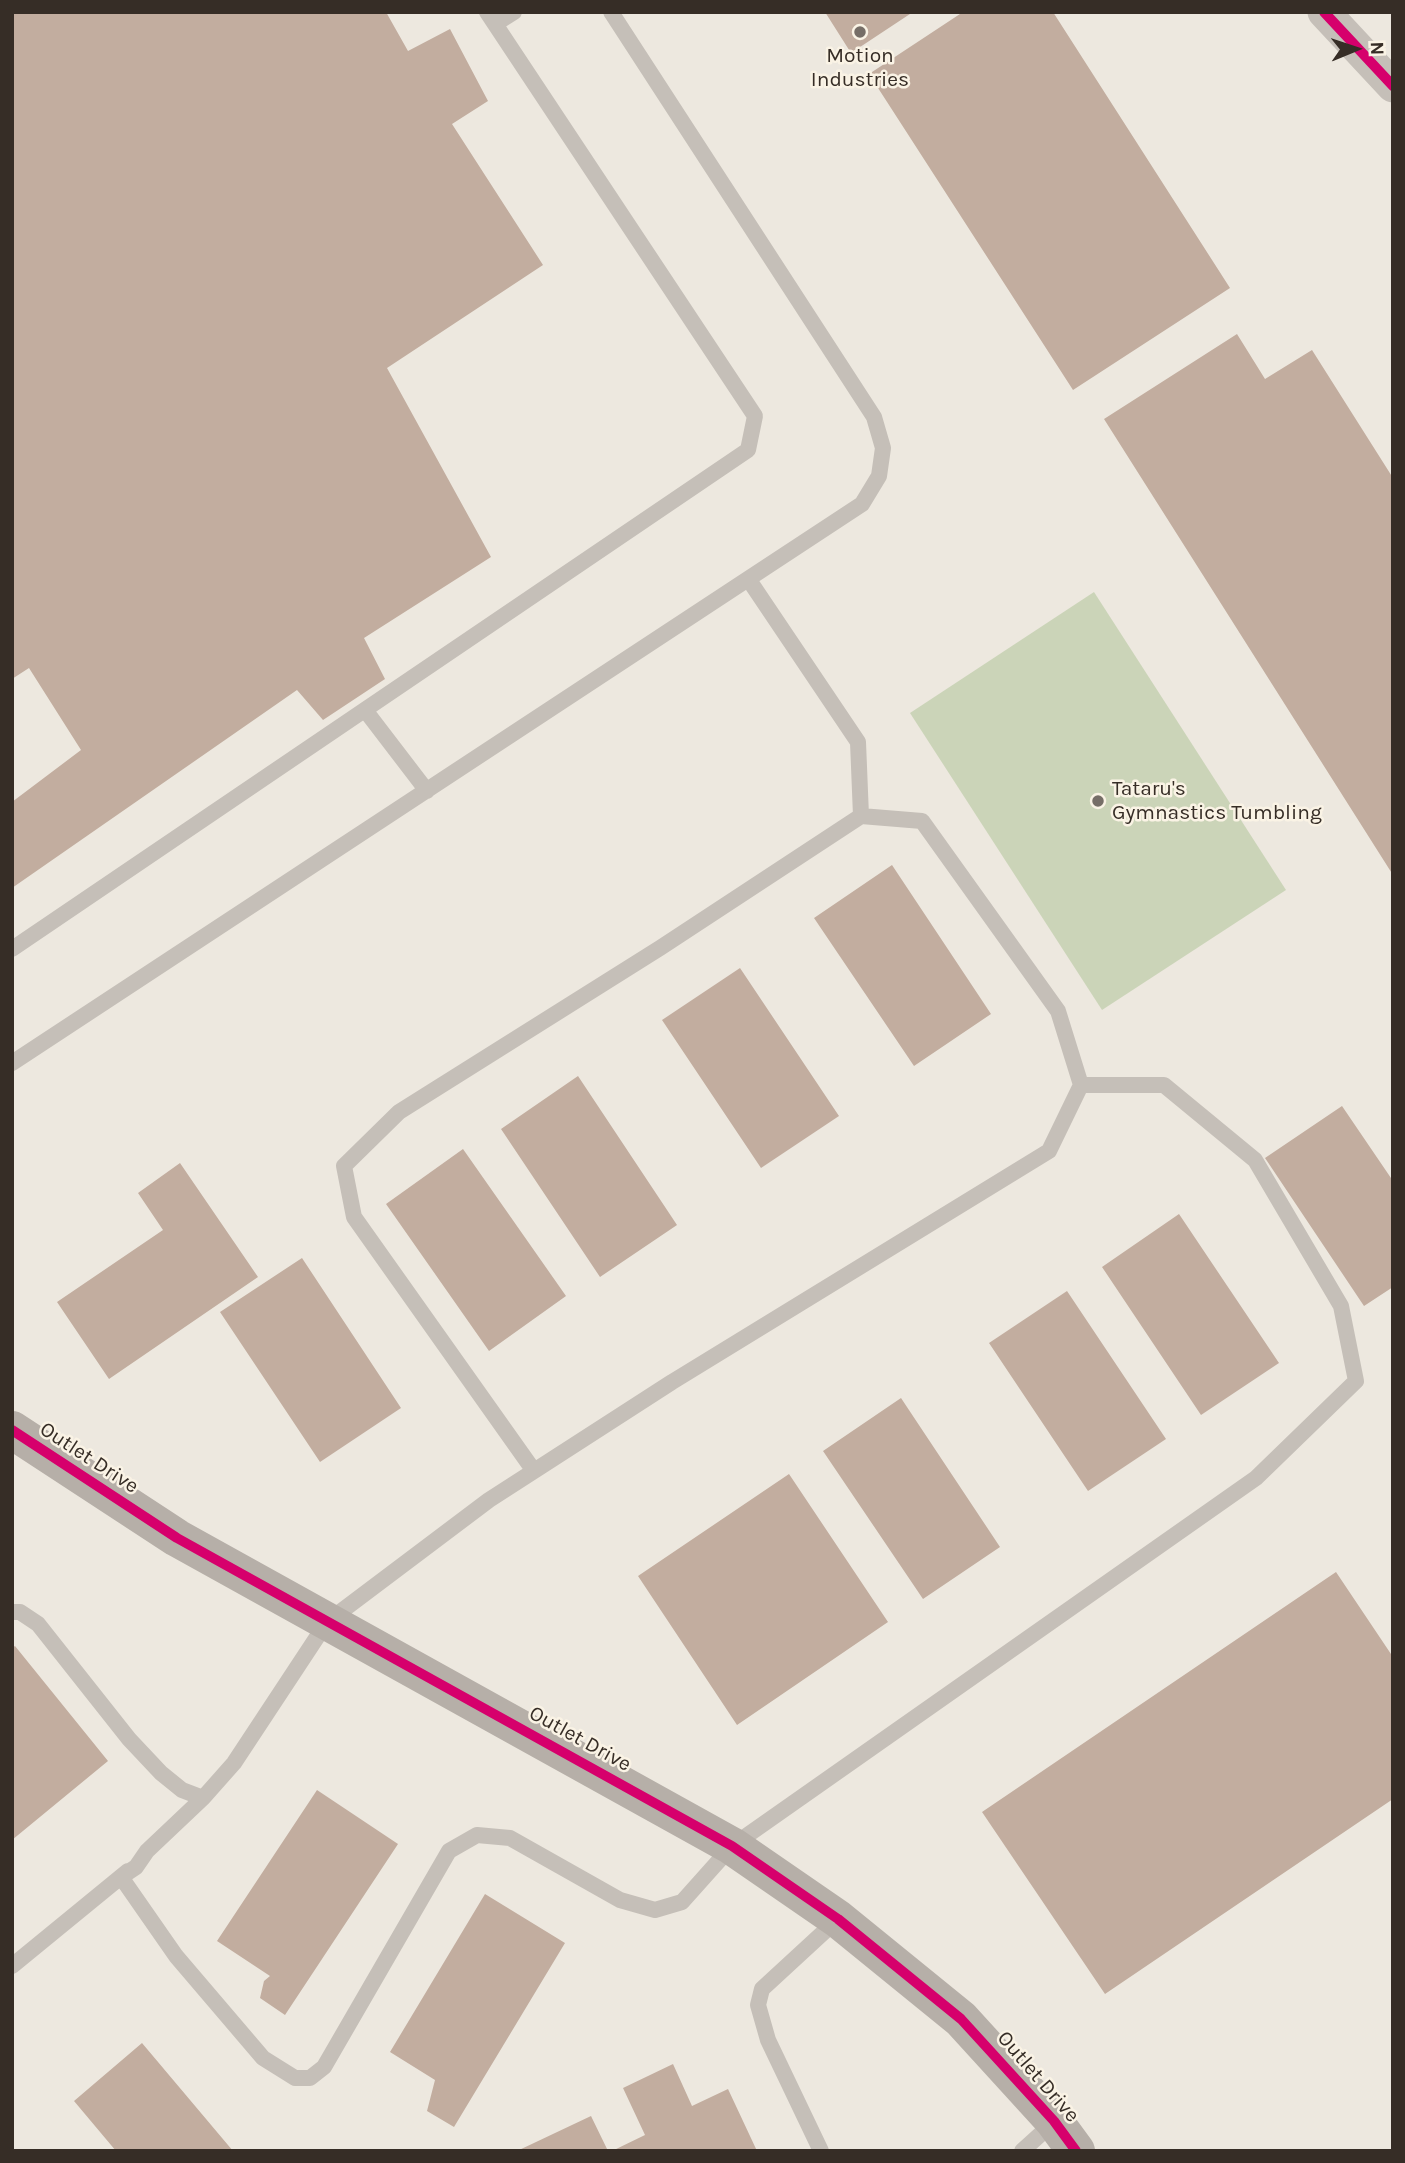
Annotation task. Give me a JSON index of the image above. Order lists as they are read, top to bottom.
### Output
{
  "streets": {
    "street": ["Outlet Drive"]
  },
  "places": ["Motion Industries", "Tataru's Gymnastics Tumbling"],
  "north": "right"
}
